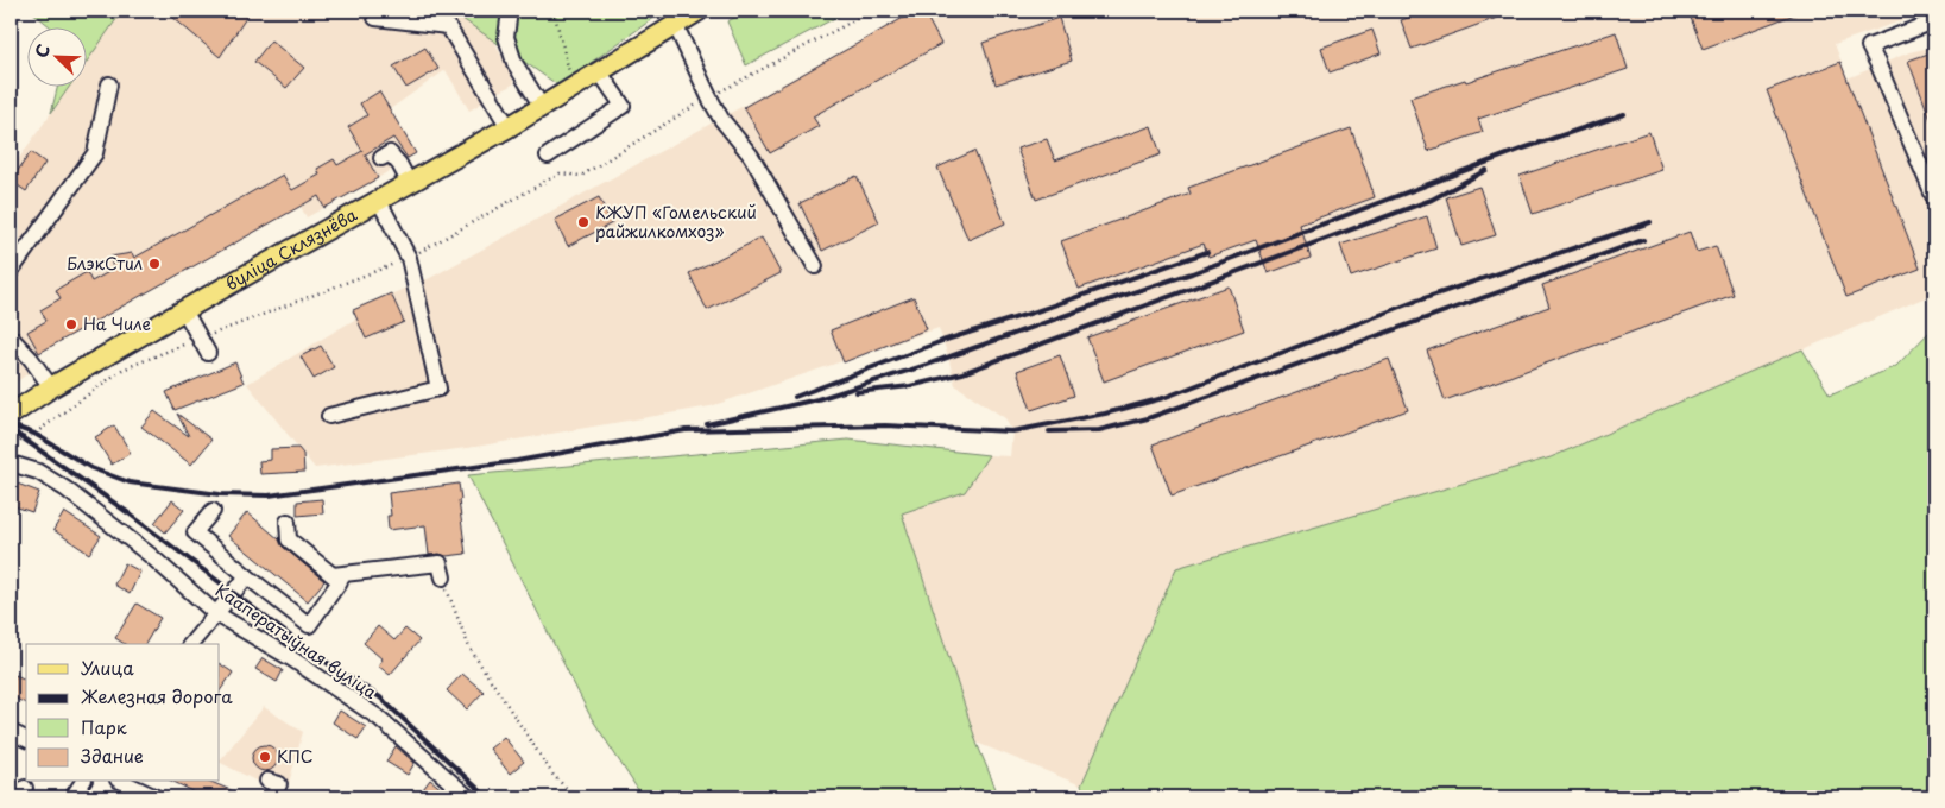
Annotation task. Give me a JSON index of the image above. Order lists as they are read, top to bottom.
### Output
{
  "streets": {
    "main road": ["вуліца Склязнёва"],
    "street": ["Кааператыўная вуліца"]
  },
  "places": [
    "КЖУП «Гомельский райжилкомхоз»",
    "БлэкСтил",
    "На Чиле",
    "КПС"
  ],
  "legend": [
    "Улица",
    "Железная дорога",
    "Парк",
    "Здание"
  ],
  "north": "top left"
}
